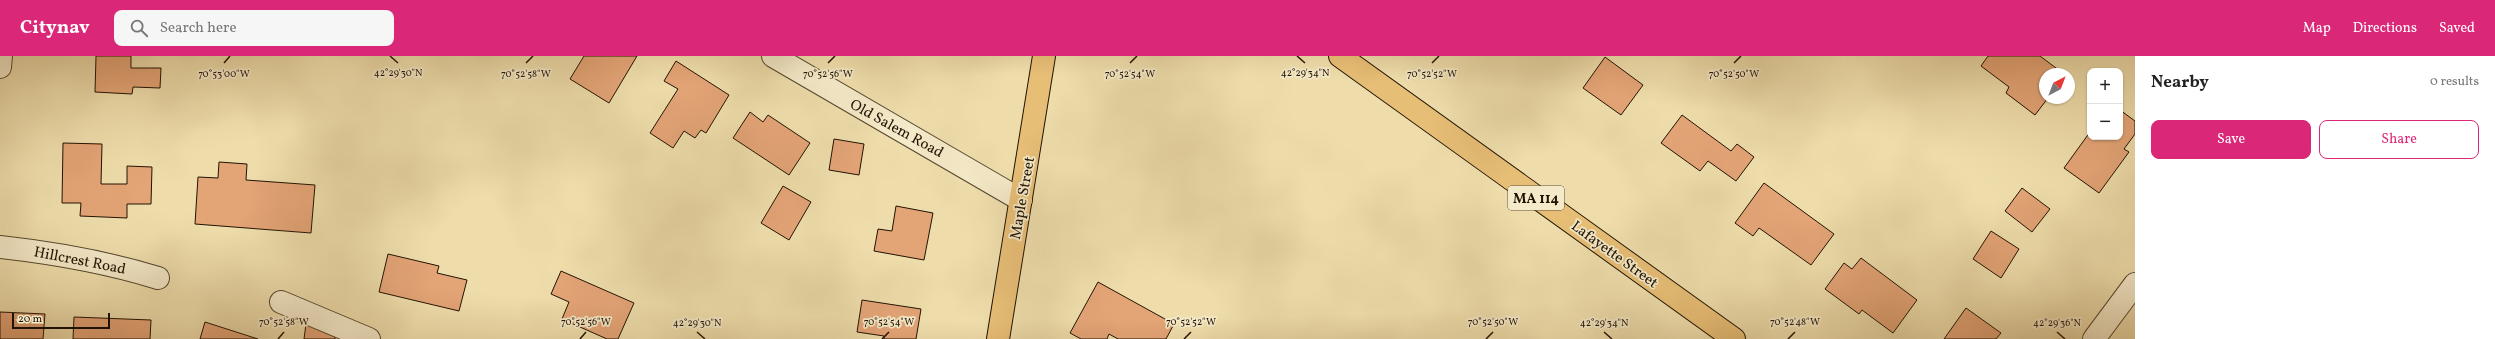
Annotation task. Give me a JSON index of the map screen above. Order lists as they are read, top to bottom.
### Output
{
  "streets": {
    "main road": ["Maple Street", "MA 114", "Lafayette Street"],
    "street": ["Old Salem Road", "Hillcrest Road"]
  },
  "crossings": [
    ["Old Salem Road", "Maple Street"]
  ],
  "scale_bar": "20 m",
  "north": "top right",
  "page": {
    "header": "Citynav",
    "search": "Search here",
    "nav": ["Map", "Directions", "Saved"],
    "heading": ["Nearby", "0 results"],
    "map_buttons": ["+", "−"],
    "buttons": ["Save", "Share"],
    "scale": "20 m"
  },
  "coordinates": [
    "42°29'30\"N",
    "42°29'34\"N",
    "70°53'00\"W",
    "70°52'54\"W",
    "70°52'58\"W",
    "70°52'56\"W",
    "70°52'52\"W",
    "70°52'50\"W",
    "70°52'48\"W",
    "42°29'36\"N"
  ]
}
